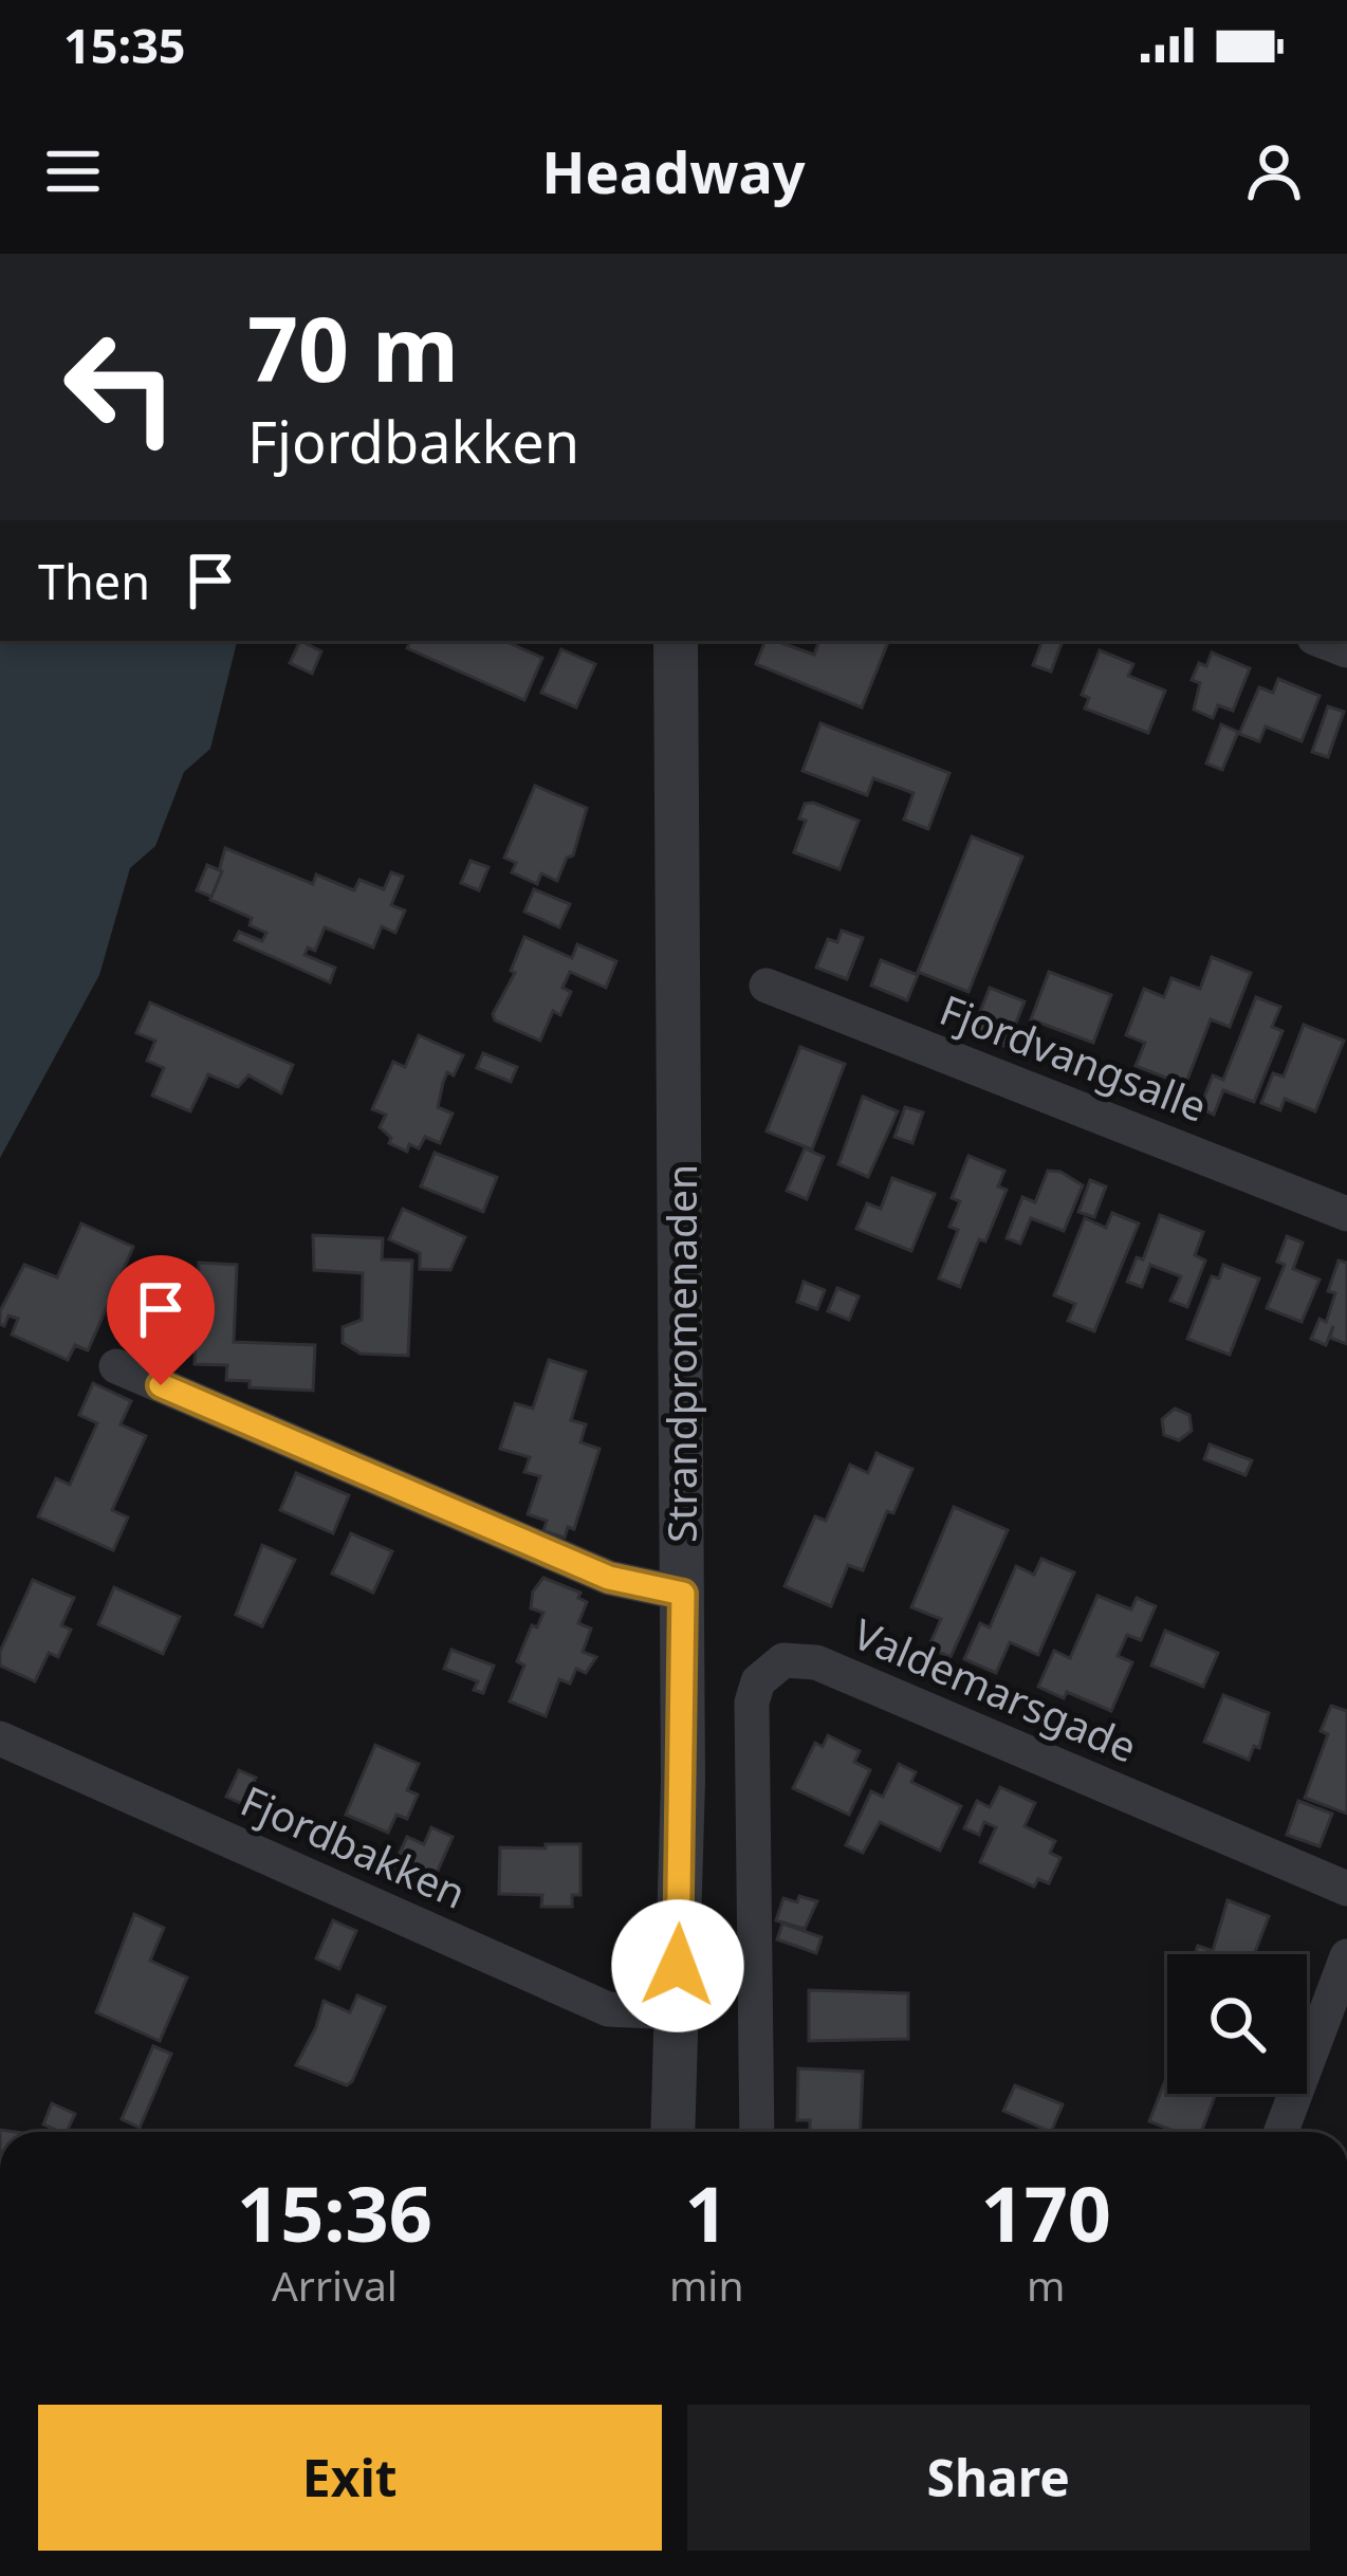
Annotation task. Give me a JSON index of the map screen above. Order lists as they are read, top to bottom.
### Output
{
  "streets": {
    "street": [
      "Fjordvangsalle",
      "Strandpromenaden",
      "Valdemarsgade",
      "Fjordbakken"
    ]
  },
  "crossings": [
    ["Strandpromenaden", "Fjordbakken"]
  ],
  "page": {
    "status": "15:35",
    "header": "Headway",
    "turn": ["70 m", "Fjordbakken"],
    "then": "Then",
    "eta": [
      "15:36",
      "Arrival",
      "1",
      "min",
      "170",
      "m"
    ],
    "buttons": ["Exit", "Share"]
  }
}
